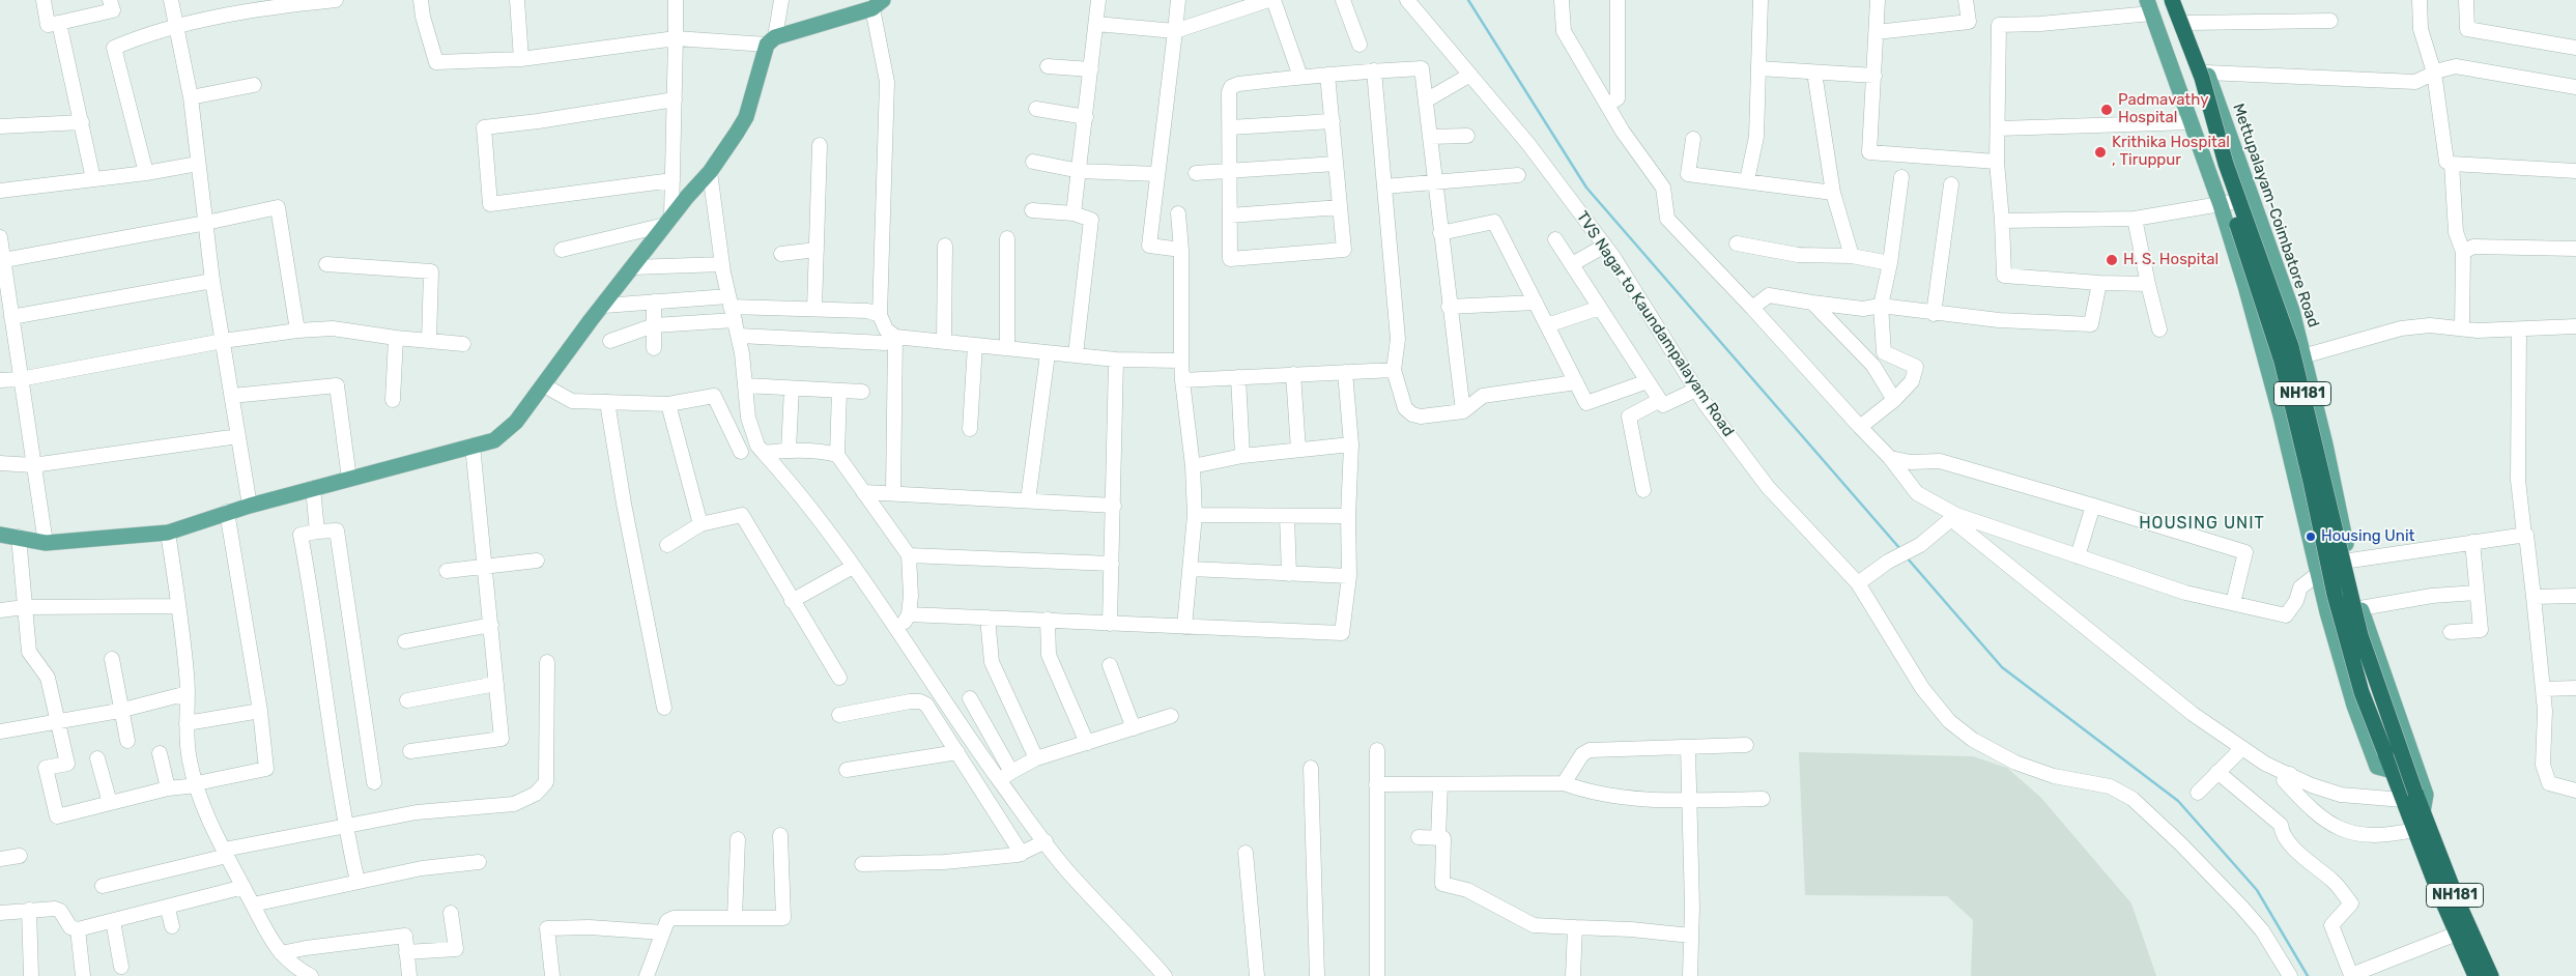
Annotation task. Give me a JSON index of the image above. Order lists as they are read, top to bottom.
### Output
{
  "streets": {
    "highway": ["Mettupalayam-Coimbatore Road", "NH181"],
    "street": ["TVS Nagar to Kaundampalayam Road"]
  },
  "districts": ["HOUSING UNIT"],
  "places": [
    "Padmavathy Hospital",
    "Krithika Hospital , Tiruppur",
    "H. S. Hospital",
    "Housing Unit"
  ]
}
